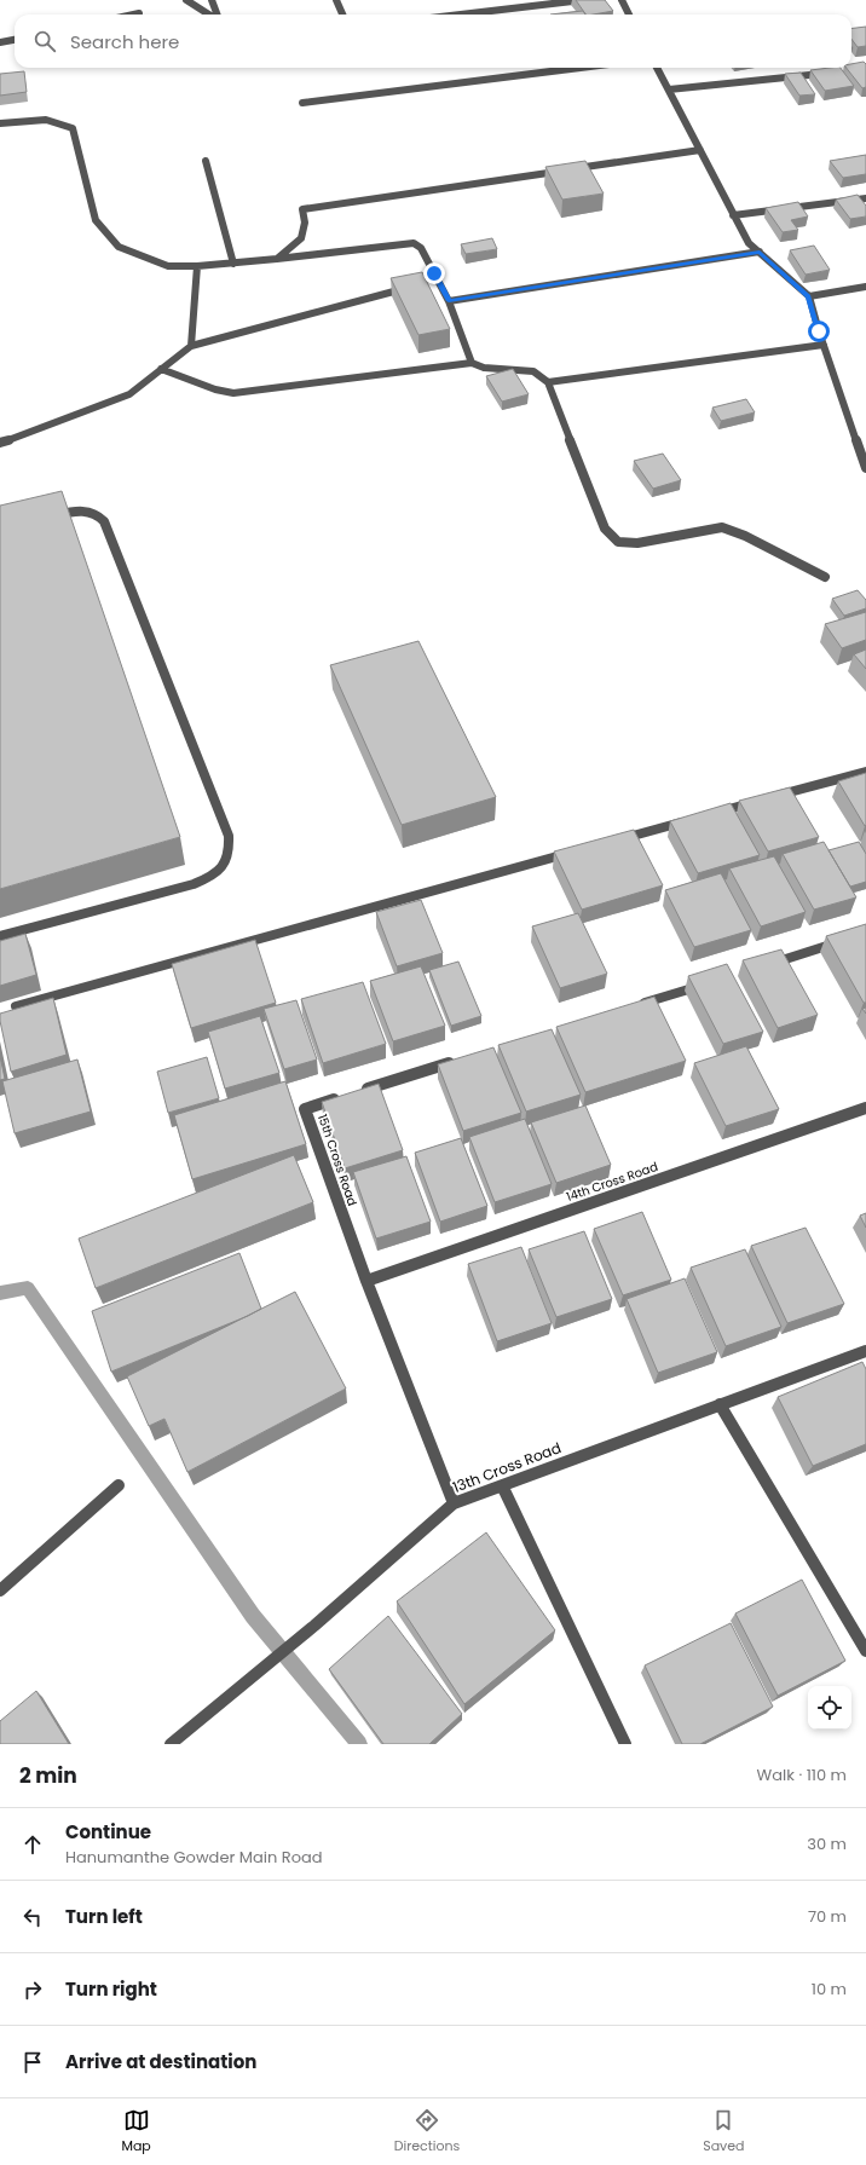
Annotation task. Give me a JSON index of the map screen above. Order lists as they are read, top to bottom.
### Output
{
  "streets": {
    "street": ["15th Cross Road", "14th Cross Road", "13th Cross Road"]
  },
  "crossings": [
    ["15th Cross Road", "14th Cross Road"]
  ],
  "page": {
    "search": "Search here",
    "heading": ["2 min", "Walk · 110 m"],
    "list": [
      ["Continue", "Hanumanthe Gowder Main Road", "30 m"],
      ["Turn left", "70 m"],
      ["Turn right", "10 m"],
      "Arrive at destination"
    ],
    "nav": ["Map", "Directions", "Saved"]
  }
}
